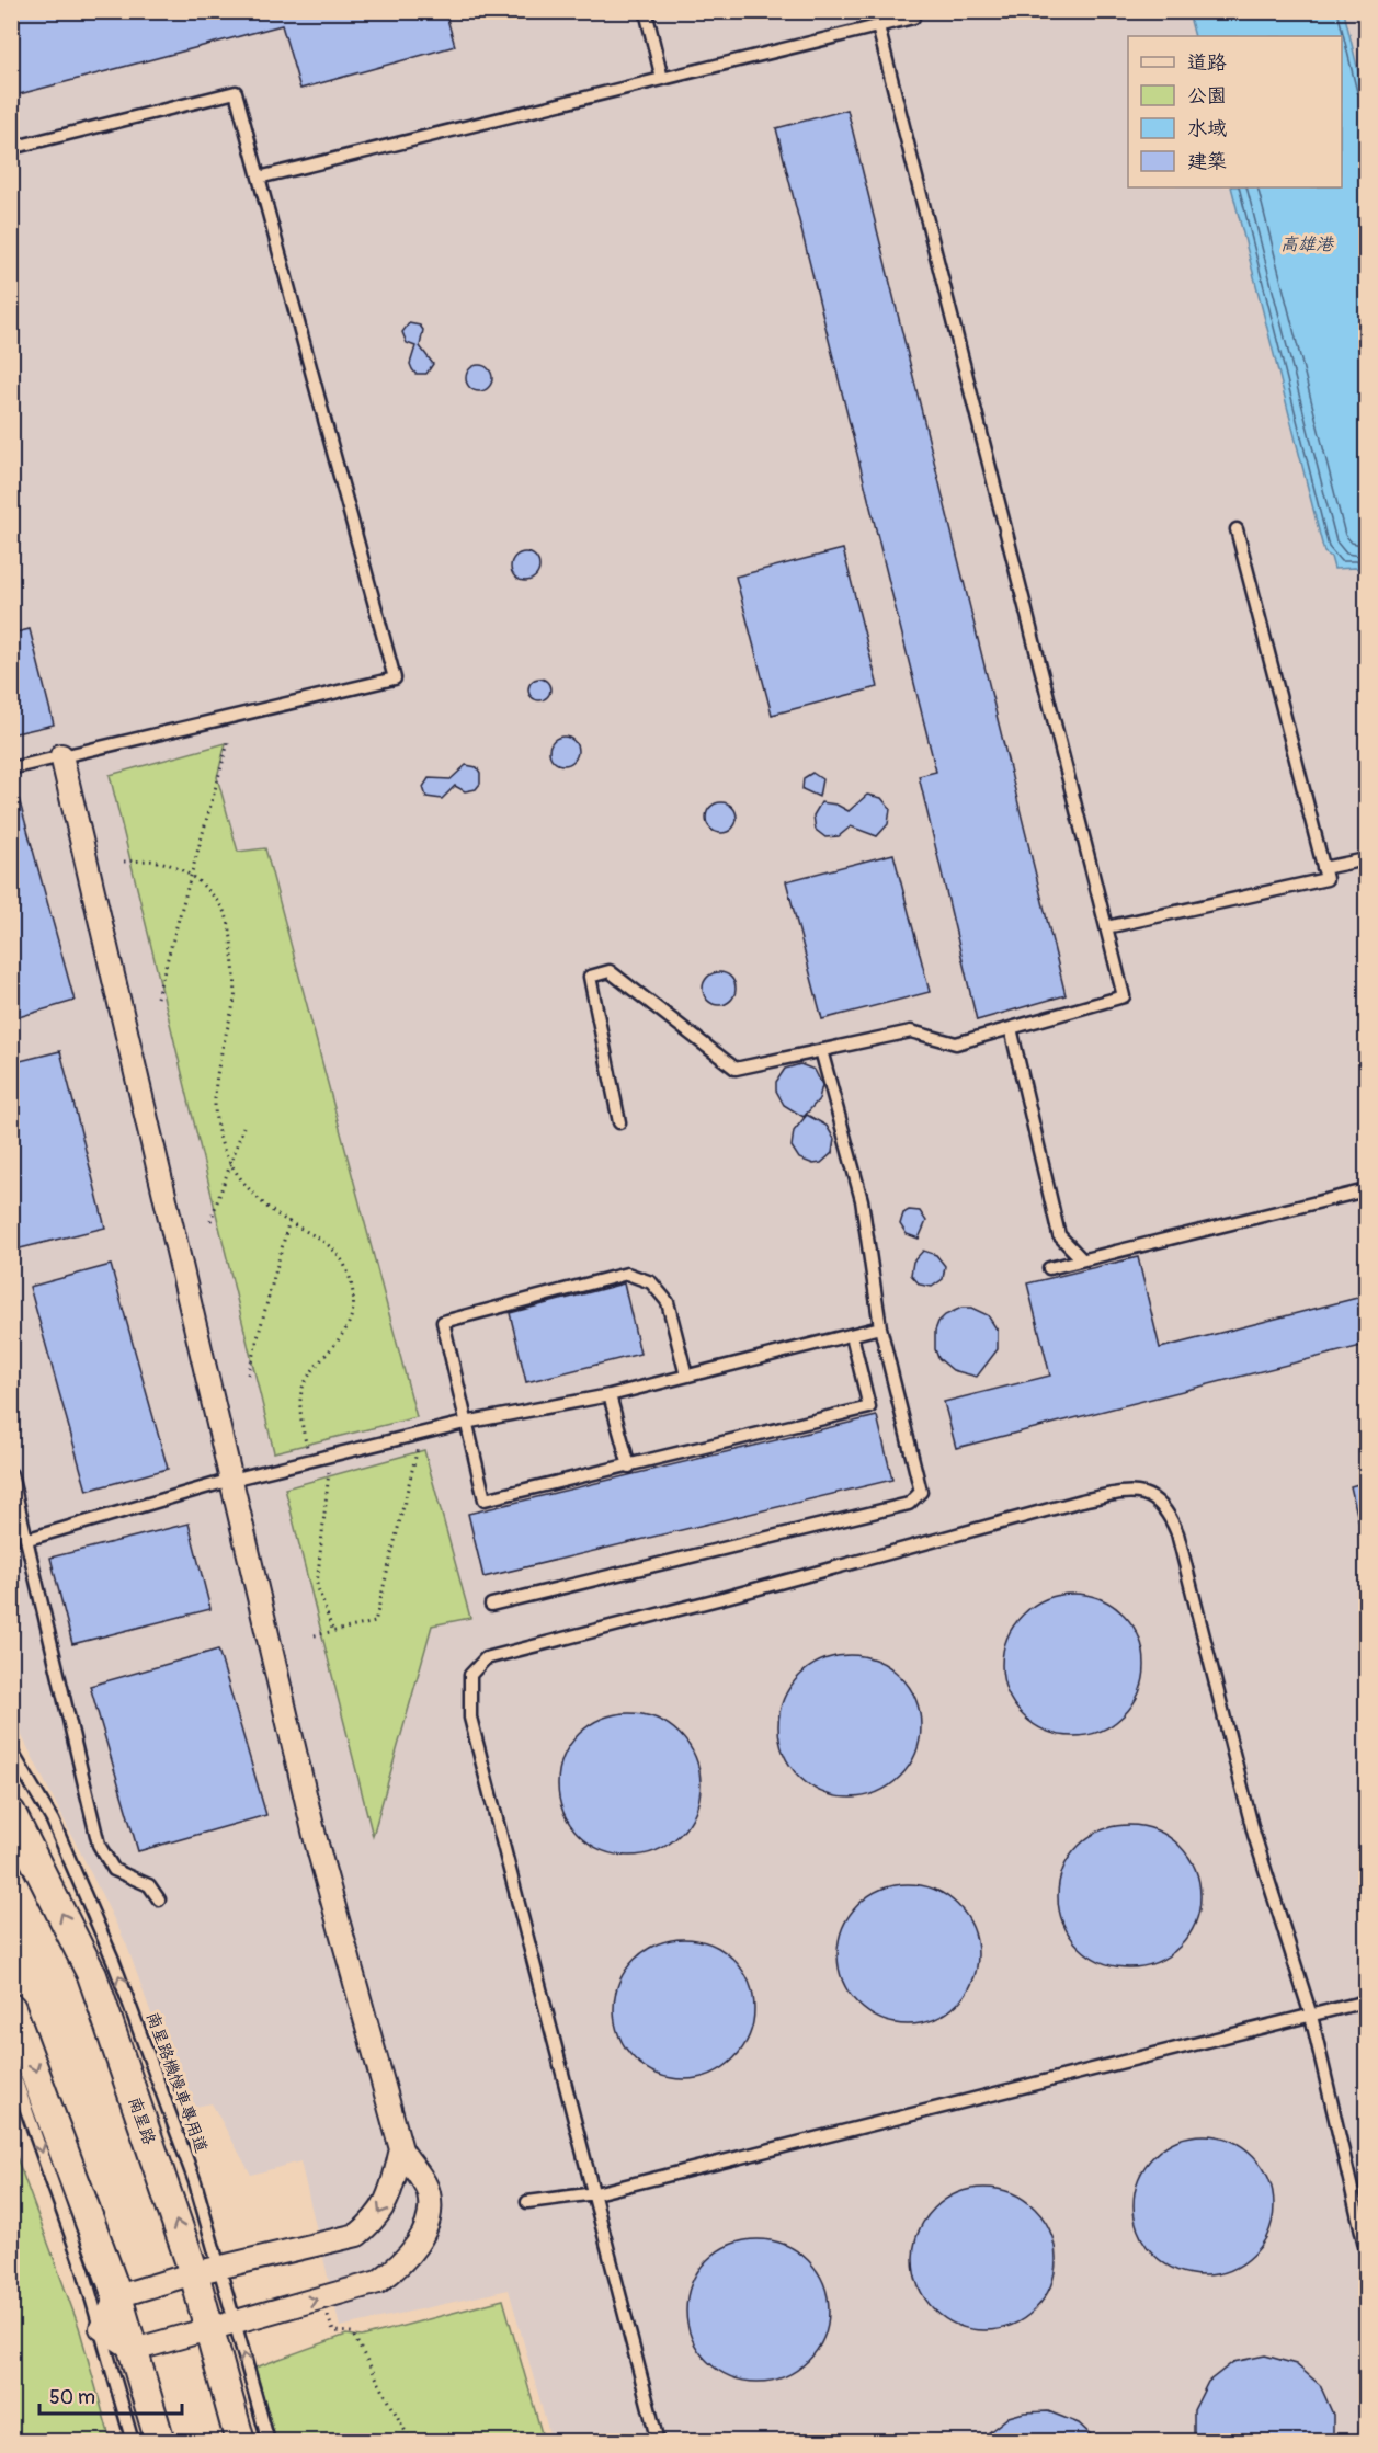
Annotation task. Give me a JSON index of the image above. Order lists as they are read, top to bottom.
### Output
{
  "streets": {
    "street": ["南星路"],
    "lane": ["南星路機慢車專用道"]
  },
  "crossings": [
    ["南星路機慢車專用道", "南星路"]
  ],
  "water": ["高雄港"],
  "legend": [
    "道路",
    "公園",
    "水域",
    "建築"
  ],
  "scale_bar": "50 m"
}
